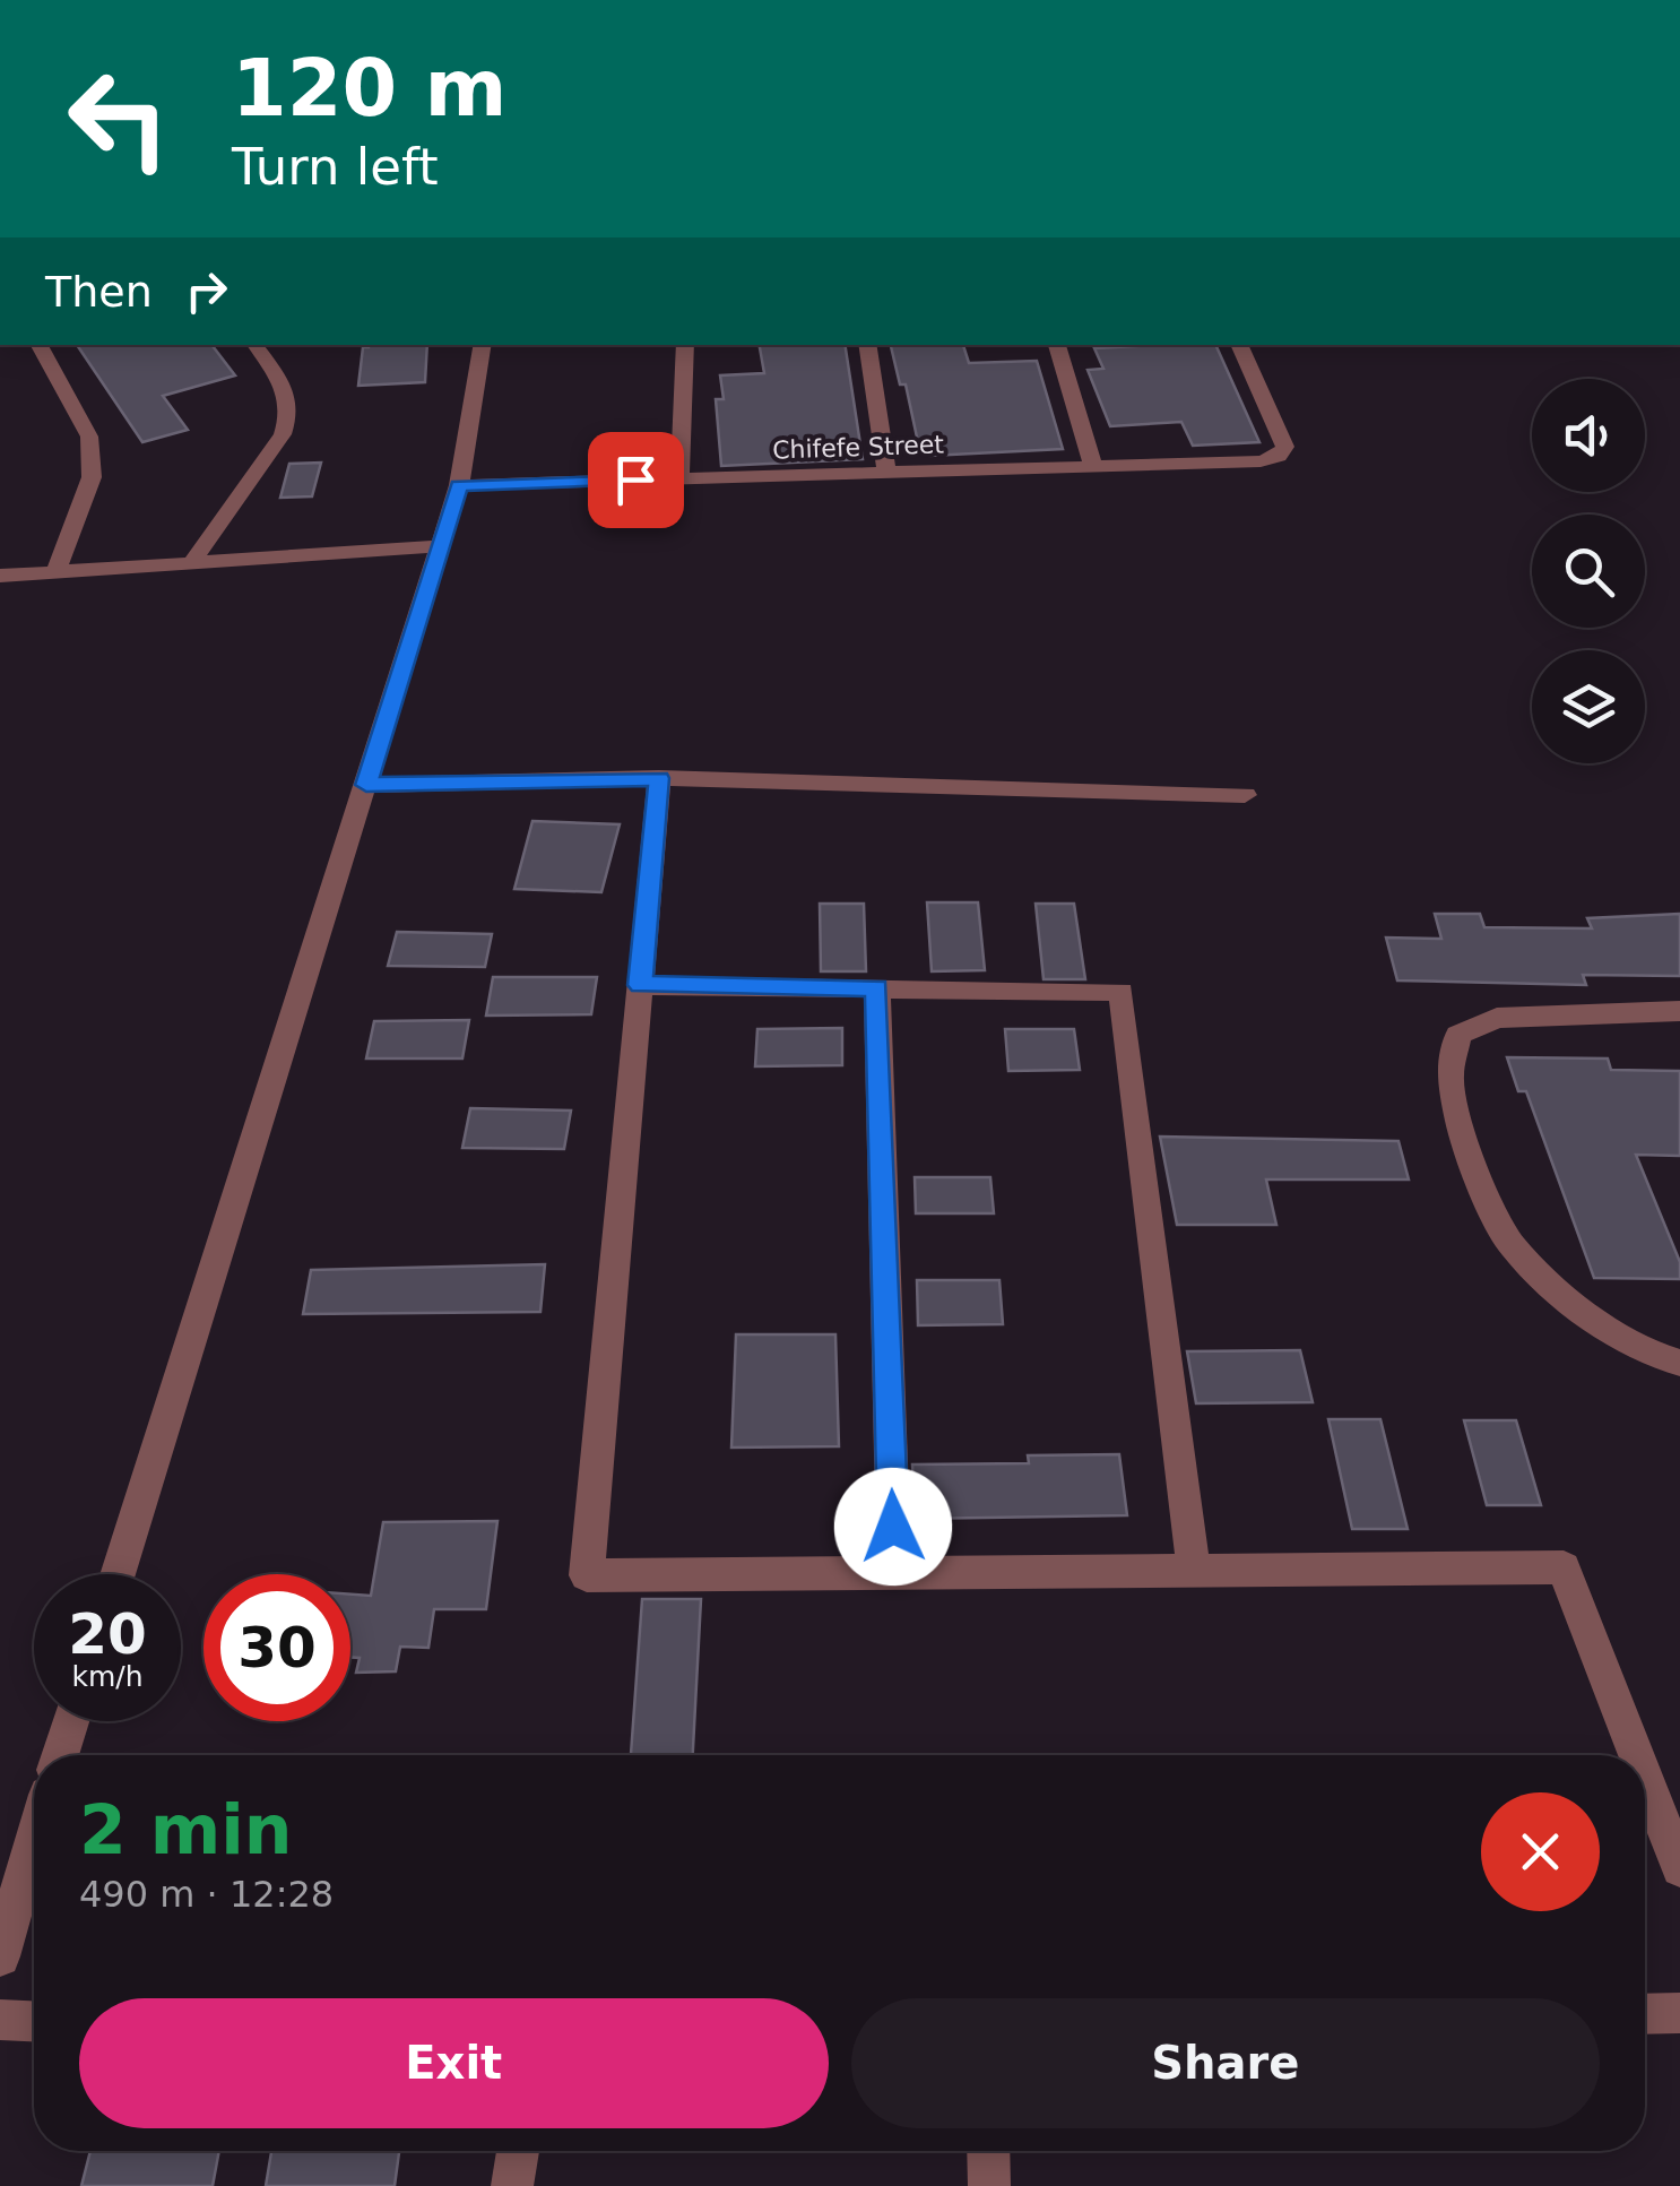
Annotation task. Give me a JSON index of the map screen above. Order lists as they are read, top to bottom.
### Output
{
  "streets": {
    "street": ["Chifefe Street"]
  },
  "page": {
    "turn": ["120 m", "Turn left"],
    "then": "Then",
    "speed": "20 km/h",
    "limit": "30",
    "heading": ["2 min", "490 m · 12:28"],
    "buttons": ["Exit", "Share"]
  }
}
